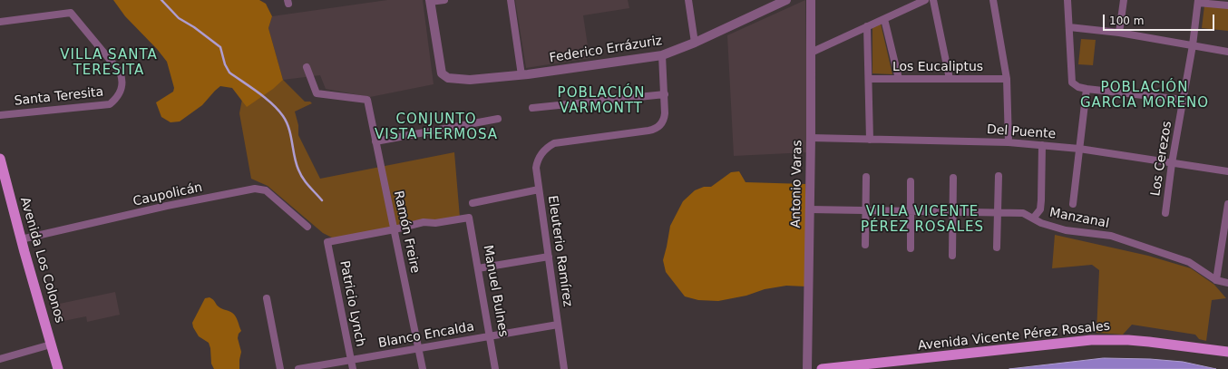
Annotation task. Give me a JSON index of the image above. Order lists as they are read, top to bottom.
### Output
{
  "streets": {
    "main road": ["Avenida Los Colonos", "Avenida Vicente Pérez Rosales"],
    "street": [
      "Federico Errázuriz",
      "Los Eucaliptus",
      "Santa Teresita",
      "Del Puente",
      "Los Cerezos",
      "Antonio Varas",
      "Caupolicán",
      "Manzanal",
      "Ramón Freire",
      "Eleuterio Ramírez",
      "Manuel Bulnes",
      "Patricio Lynch",
      "Blanco Encalda"
    ]
  },
  "crossings": [
    ["Del Puente", "Los Cerezos"],
    ["Del Puente", "Antonio Varas"],
    ["Antonio Varas", "Manzanal"],
    ["Caupolicán", "Avenida Los Colonos"],
    ["Ramón Freire", "Manuel Bulnes"],
    ["Ramón Freire", "Patricio Lynch"],
    ["Ramón Freire", "Blanco Encalda"],
    ["Eleuterio Ramírez", "Blanco Encalda"],
    ["Manuel Bulnes", "Patricio Lynch"],
    ["Manuel Bulnes", "Blanco Encalda"],
    ["Patricio Lynch", "Blanco Encalda"]
  ],
  "districts": [
    "VILLA SANTA TERESITA",
    "POBLACIÓN GARCIA MORENO",
    "POBLACIÓN VARMONTT",
    "CONJUNTO VISTA HERMOSA",
    "VILLA VICENTE PÉREZ ROSALES"
  ],
  "scale_bar": "100 m"
}
